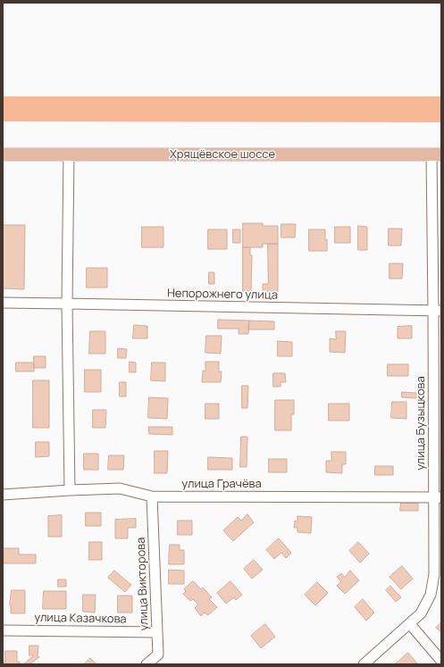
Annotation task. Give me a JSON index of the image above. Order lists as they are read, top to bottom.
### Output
{
  "streets": {
    "main road": ["Хрящёвское шоссе"],
    "street": [
      "Непорожнего улица",
      "улица Бузыцкова",
      "улица Грачёва",
      "улица Викторова",
      "улица Казачкова"
    ]
  },
  "crossings": [
    ["Хрящёвское шоссе", "улица Бузыцкова"],
    ["Непорожнего улица", "улица Бузыцкова"],
    ["улица Бузыцкова", "улица Грачёва"],
    ["улица Грачёва", "улица Викторова"],
    ["улица Викторова", "улица Казачкова"]
  ]
}
